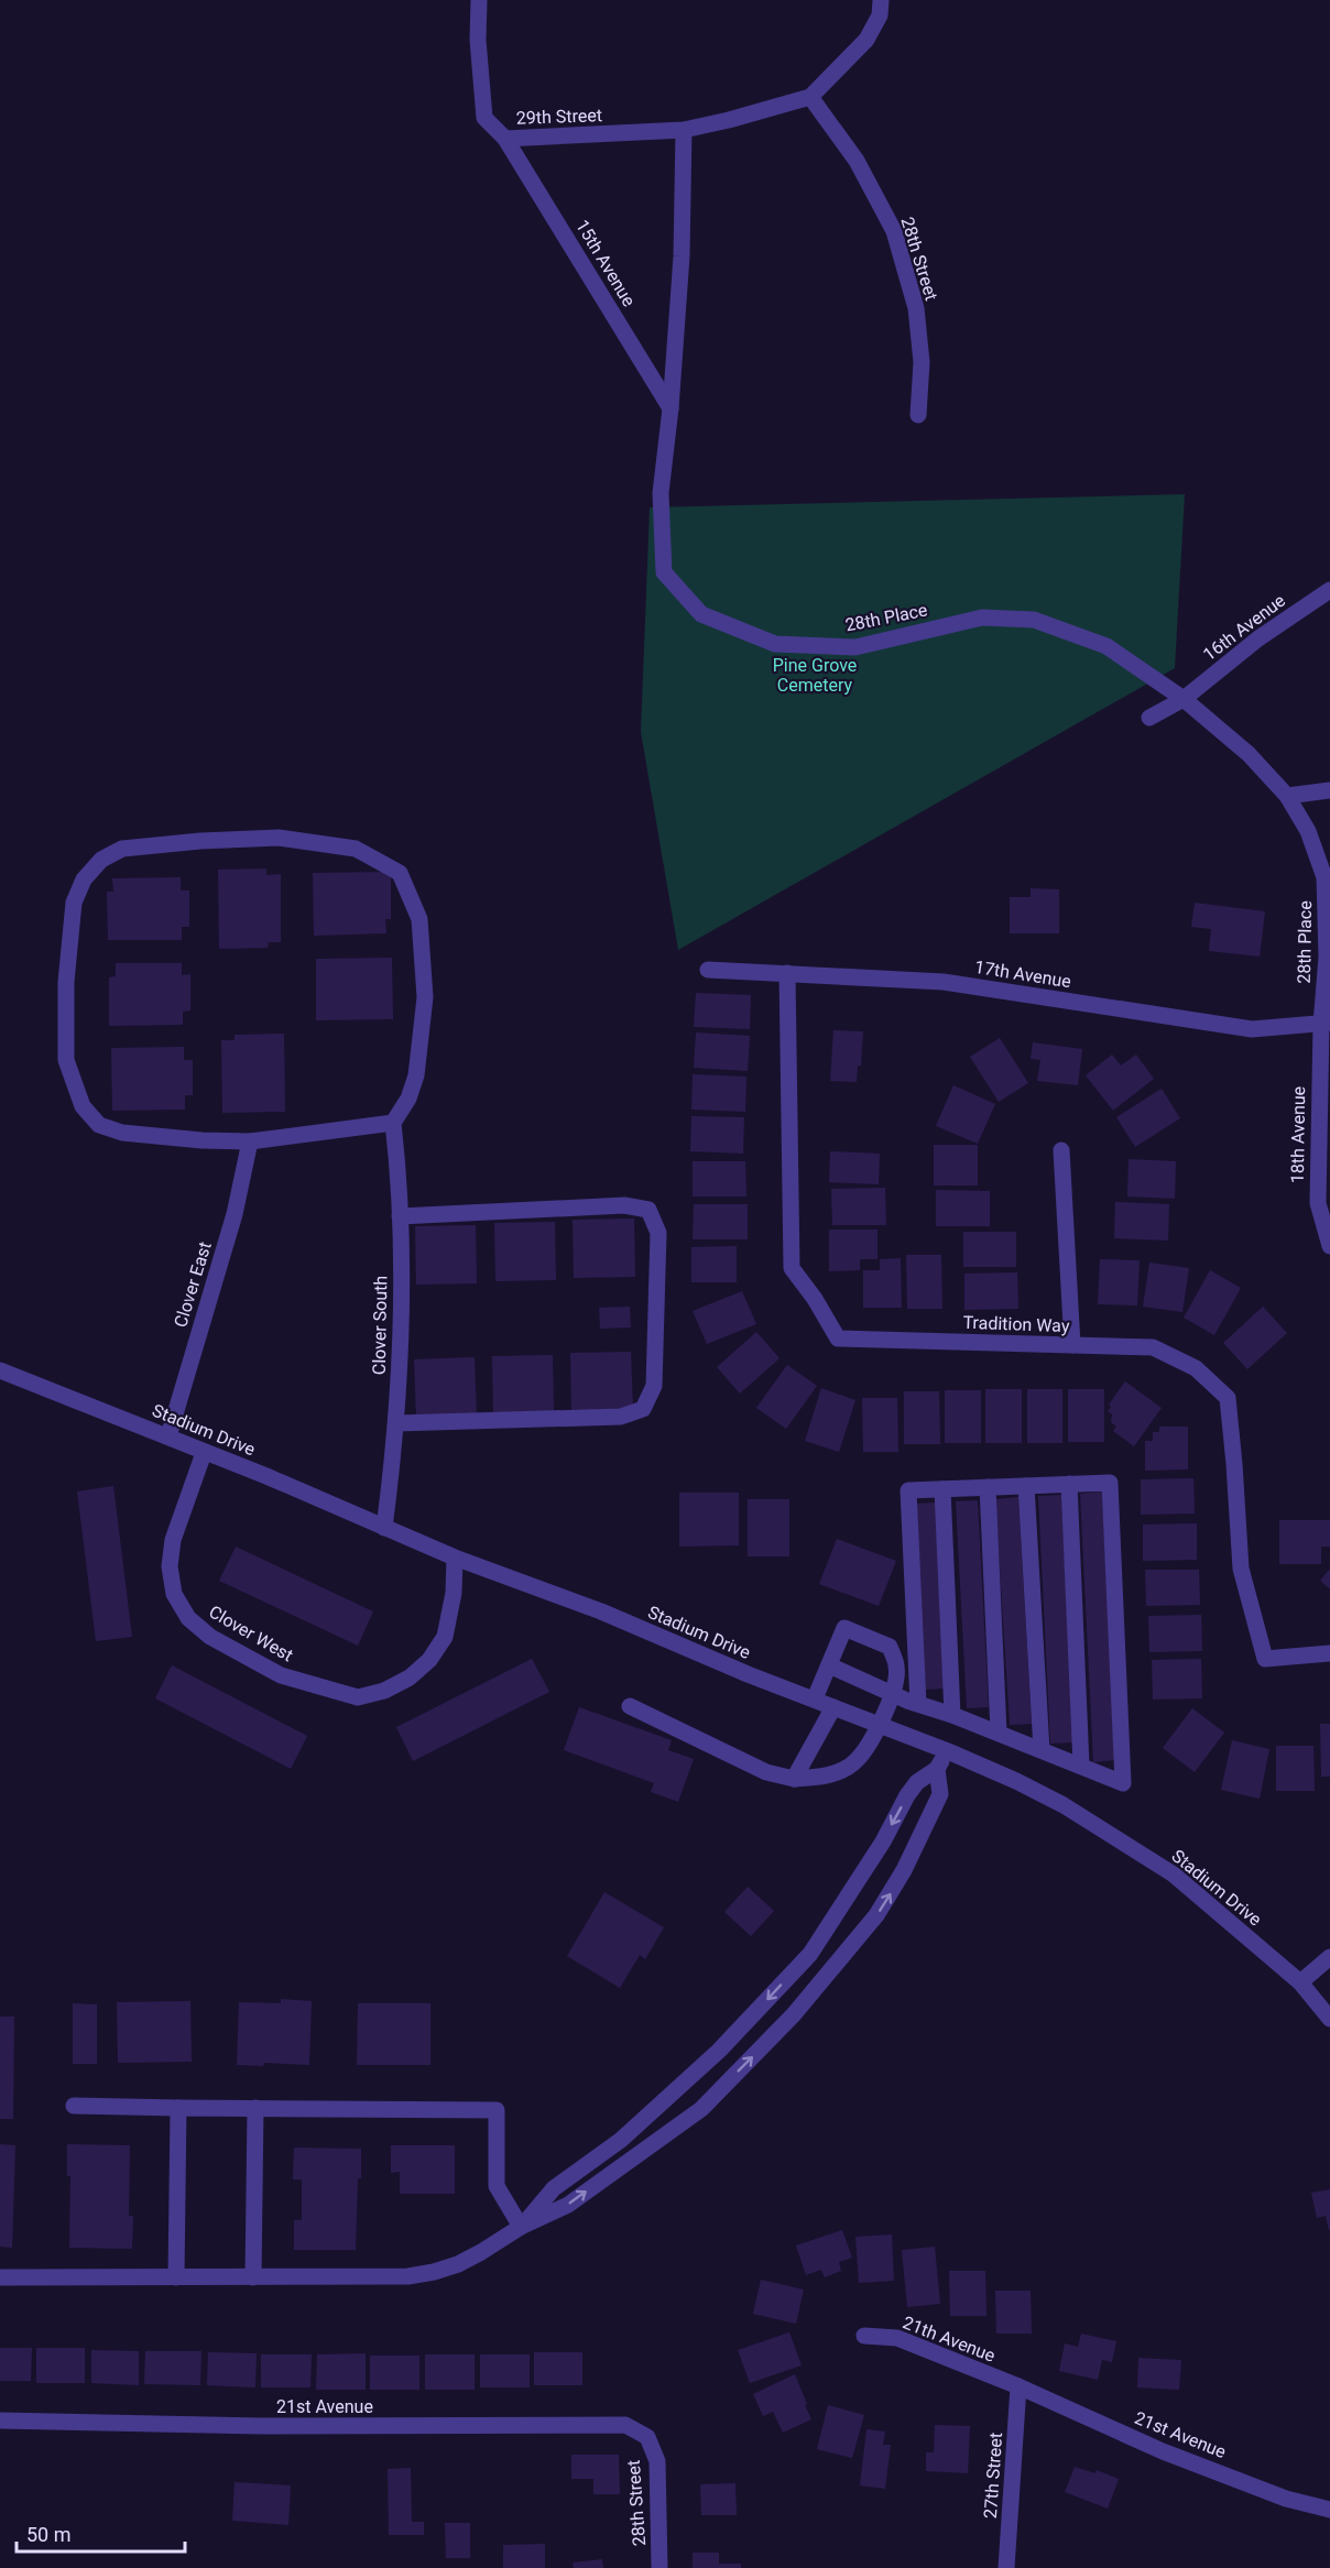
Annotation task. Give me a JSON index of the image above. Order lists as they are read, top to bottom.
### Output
{
  "streets": {
    "street": [
      "29th Street",
      "28th Street",
      "15th Avenue",
      "28th Place",
      "16th Avenue",
      "17th Avenue",
      "18th Avenue",
      "Clover East",
      "Tradition Way",
      "Clover South",
      "Stadium Drive",
      "Clover West",
      "21th Avenue",
      "21st Avenue",
      "27th Street"
    ]
  },
  "crossings": [
    ["29th Street", "15th Avenue"],
    ["29th Street", "28th Place"],
    ["28th Street", "21st Avenue"],
    ["15th Avenue", "28th Place"],
    ["28th Place", "16th Avenue"],
    ["28th Place", "17th Avenue"],
    ["28th Place", "18th Avenue"],
    ["17th Avenue", "18th Avenue"],
    ["17th Avenue", "Tradition Way"],
    ["Clover East", "Stadium Drive"],
    ["Clover South", "Stadium Drive"],
    ["Stadium Drive", "Clover West"],
    ["21th Avenue", "21st Avenue"],
    ["21th Avenue", "27th Street"],
    ["21st Avenue", "27th Street"]
  ],
  "parks": ["Pine Grove Cemetery"],
  "scale_bar": "50 m"
}
